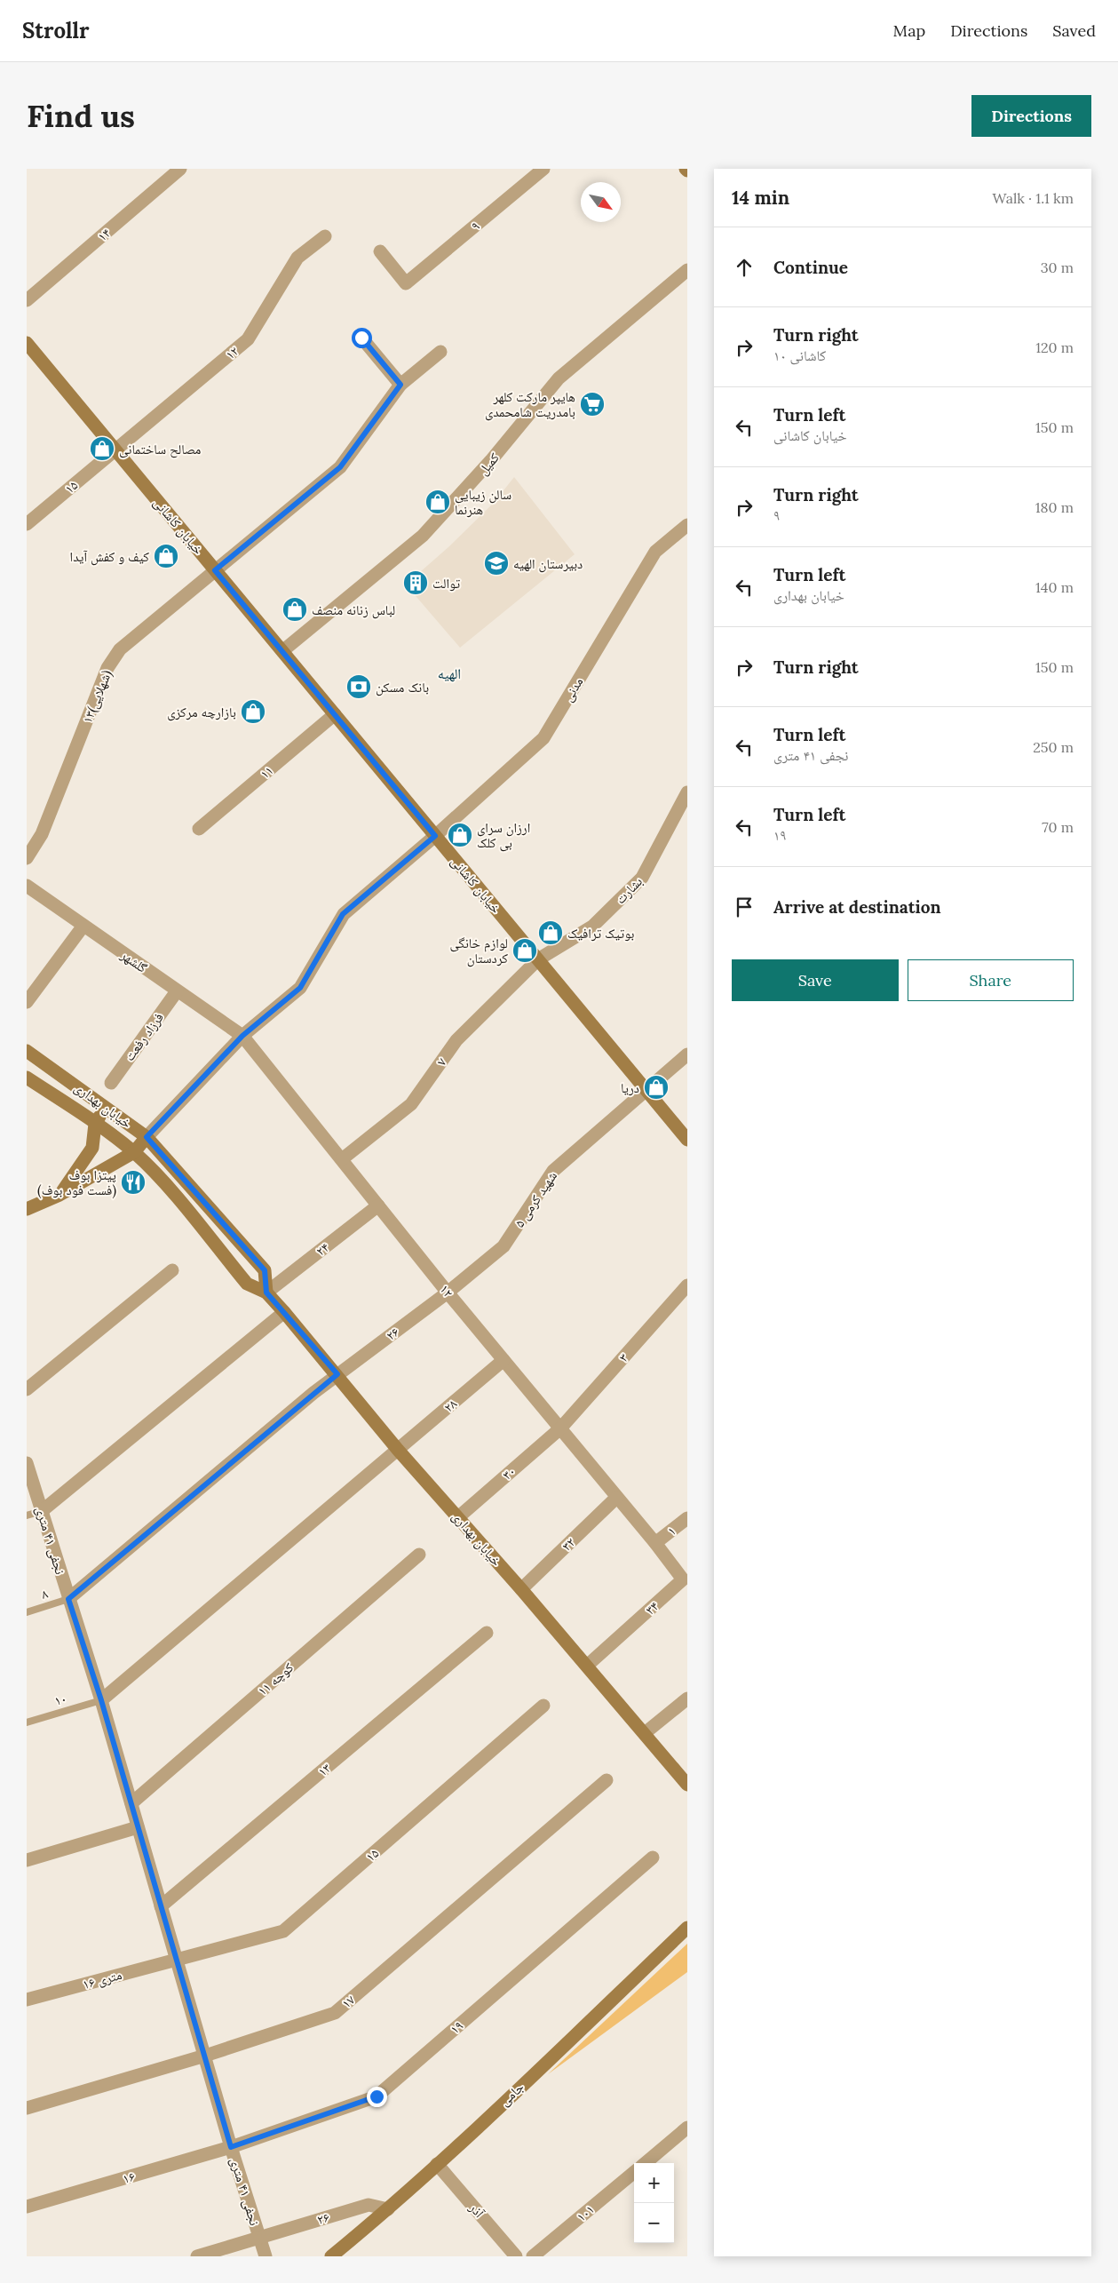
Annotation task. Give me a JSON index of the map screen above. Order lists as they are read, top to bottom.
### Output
{
  "streets": {
    "street": [
      "۹",
      "۱۴",
      "۱۲",
      "کمیل",
      "۱۵",
      "خیابان کاشانی",
      "مدنی",
      "۱۳(شهلایی)",
      "۱۱",
      "بشارت",
      "گلشهر",
      "فرزاد رفعت",
      "۷",
      "خیابان بهداری",
      "۵ شهید کرمی",
      "۲۴",
      "۲۶",
      "۳",
      "۲۸",
      "۳۰",
      "۱",
      "نجفی ۴۱ متری",
      "۳۲",
      "۳۴",
      "کوچه ۱۱",
      "۱۳",
      "۱۶ متری",
      "۱۷",
      "۱۹",
      "جامی",
      "۱۶",
      "آذر",
      "۱۰۱"
    ],
    "lane": ["۸", "۱۰"]
  },
  "crossings": [
    ["۱۲", "۱۵"],
    ["۱۲", "خیابان کاشانی"],
    ["۱۲", "گلشهر"],
    ["۱۲", "۷"],
    ["۱۲", "۵ شهید کرمی"],
    ["۱۲", "۲۴"],
    ["۱۲", "۲۶"],
    ["۱۲", "۳"],
    ["۱۲", "۲۸"],
    ["۱۲", "۳۰"],
    ["۱۲", "۱"],
    ["۱۲", "۳۲"],
    ["۱۲", "۳۴"],
    ["کمیل", "خیابان کاشانی"],
    ["۱۵", "خیابان کاشانی"],
    ["۱۵", "نجفی ۴۱ متری"],
    ["۱۵", "۱۶ متری"],
    ["خیابان کاشانی", "مدنی"],
    ["خیابان کاشانی", "۱۳(شهلایی)"],
    ["خیابان کاشانی", "۱۱"],
    ["خیابان کاشانی", "بشارت"],
    ["خیابان کاشانی", "۷"],
    ["خیابان کاشانی", "۵ شهید کرمی"],
    ["بشارت", "۷"],
    ["گلشهر", "فرزاد رفعت"],
    ["خیابان بهداری", "۲۴"],
    ["خیابان بهداری", "۲۶"],
    ["خیابان بهداری", "۲۸"],
    ["خیابان بهداری", "۳۰"],
    ["خیابان بهداری", "۳۲"],
    ["خیابان بهداری", "۳۴"],
    ["۵ شهید کرمی", "۲۶"],
    ["۲۶", "نجفی ۴۱ متری"],
    ["۲۶", "۸"],
    ["۲۶", "جامی"],
    ["۳", "۳۰"],
    ["۲۸", "نجفی ۴۱ متری"],
    ["۲۸", "۱۰"],
    ["۱", "۳۴"],
    ["نجفی ۴۱ متری", "۸"],
    ["نجفی ۴۱ متری", "کوچه ۱۱"],
    ["نجفی ۴۱ متری", "۱۰"],
    ["نجفی ۴۱ متری", "۱۳"],
    ["نجفی ۴۱ متری", "۱۶ متری"],
    ["نجفی ۴۱ متری", "۱۷"],
    ["نجفی ۴۱ متری", "۱۹"],
    ["نجفی ۴۱ متری", "۱۶"],
    ["۱۹", "۱۶"],
    ["جامی", "آذر"]
  ],
  "districts": ["الهیه"],
  "places": {
    "supermarket": ["هایپر مارکت کلهر بامدریت شامحمدی"],
    "shop": [
      "مصالح ساختمانی",
      "سالن زیبایی هنرنما",
      "کیف و کفش آیدا",
      "لباس زنانه منصف",
      "بازارچه مرکزی",
      "ارزان سرای بی کلک",
      "بوتیک ترافیک",
      "لوازم خانگی کردستان",
      "دریا"
    ],
    "school or university": ["دبیرستان الهیه"],
    "building": ["توالت"],
    "bank": ["بانک مسکن"],
    "restaurant": ["پیتزا بوف (فست فود بوف)"]
  },
  "north": "bottom right",
  "page": {
    "header": "Strollr",
    "nav": ["Map", "Directions", "Saved"],
    "buttons": [
      "Directions",
      ["Save", "Share"]
    ],
    "title": "Find us",
    "heading": ["14 min", "Walk · 1.1 km"],
    "list": [
      ["Continue", "30 m"],
      ["Turn right", "کاشانی ۱۰", "120 m"],
      ["Turn left", "خیابان کاشانی", "150 m"],
      ["Turn right", "۹", "180 m"],
      ["Turn left", "خیابان بهداری", "140 m"],
      ["Turn right", "150 m"],
      ["Turn left", "نجفی ۴۱ متری", "250 m"],
      ["Turn left", "۱۹", "70 m"],
      "Arrive at destination"
    ],
    "map_buttons": ["+", "−"]
  }
}
